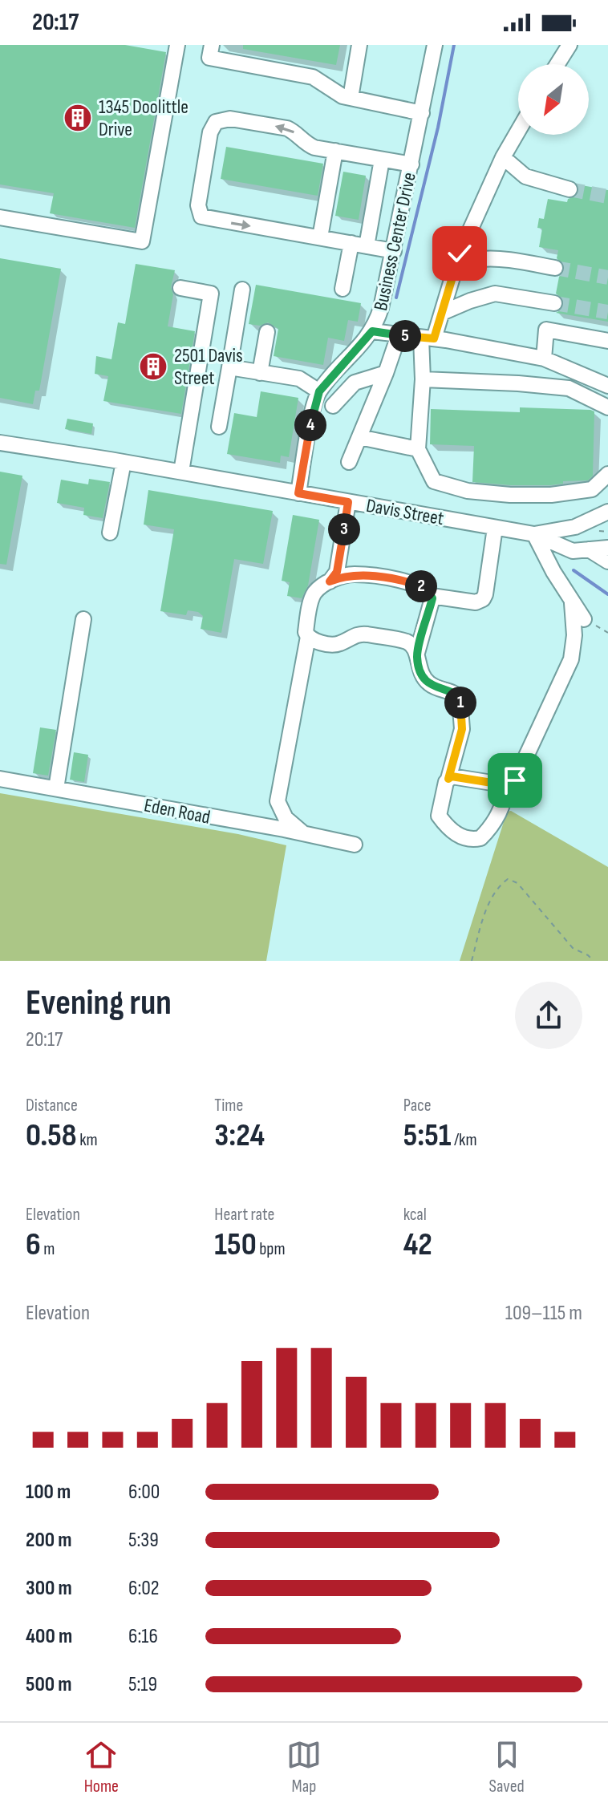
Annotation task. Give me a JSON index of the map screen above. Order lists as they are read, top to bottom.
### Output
{
  "streets": {
    "street": ["Business Center Drive", "Davis Street", "Eden Road"]
  },
  "crossings": [
    ["Business Center Drive", "Davis Street"]
  ],
  "places": {
    "building": ["1345 Doolittle Drive", "2501 Davis Street"]
  },
  "north": "bottom left",
  "page": {
    "status": "20:17",
    "pins": [
      "5",
      "4",
      "3",
      "2",
      "1"
    ],
    "heading": ["Evening run", "20:17"],
    "stats": [
      ["Distance", "0.58 km"],
      ["Time", "3:24"],
      ["Pace", "5:51 /km"],
      ["Elevation", "6 m"],
      ["Heart rate", "150 bpm"],
      ["kcal", "42"]
    ],
    "chart": ["Elevation", "109–115 m"],
    "list": [
      {
        "name": "100 m",
        "note": "6:00"
      },
      {
        "name": "200 m",
        "note": "5:39"
      },
      {
        "name": "300 m",
        "note": "6:02"
      },
      {
        "name": "400 m",
        "note": "6:16"
      },
      {
        "name": "500 m",
        "note": "5:19"
      }
    ],
    "tabs": ["Home", "Map", "Saved"]
  }
}
